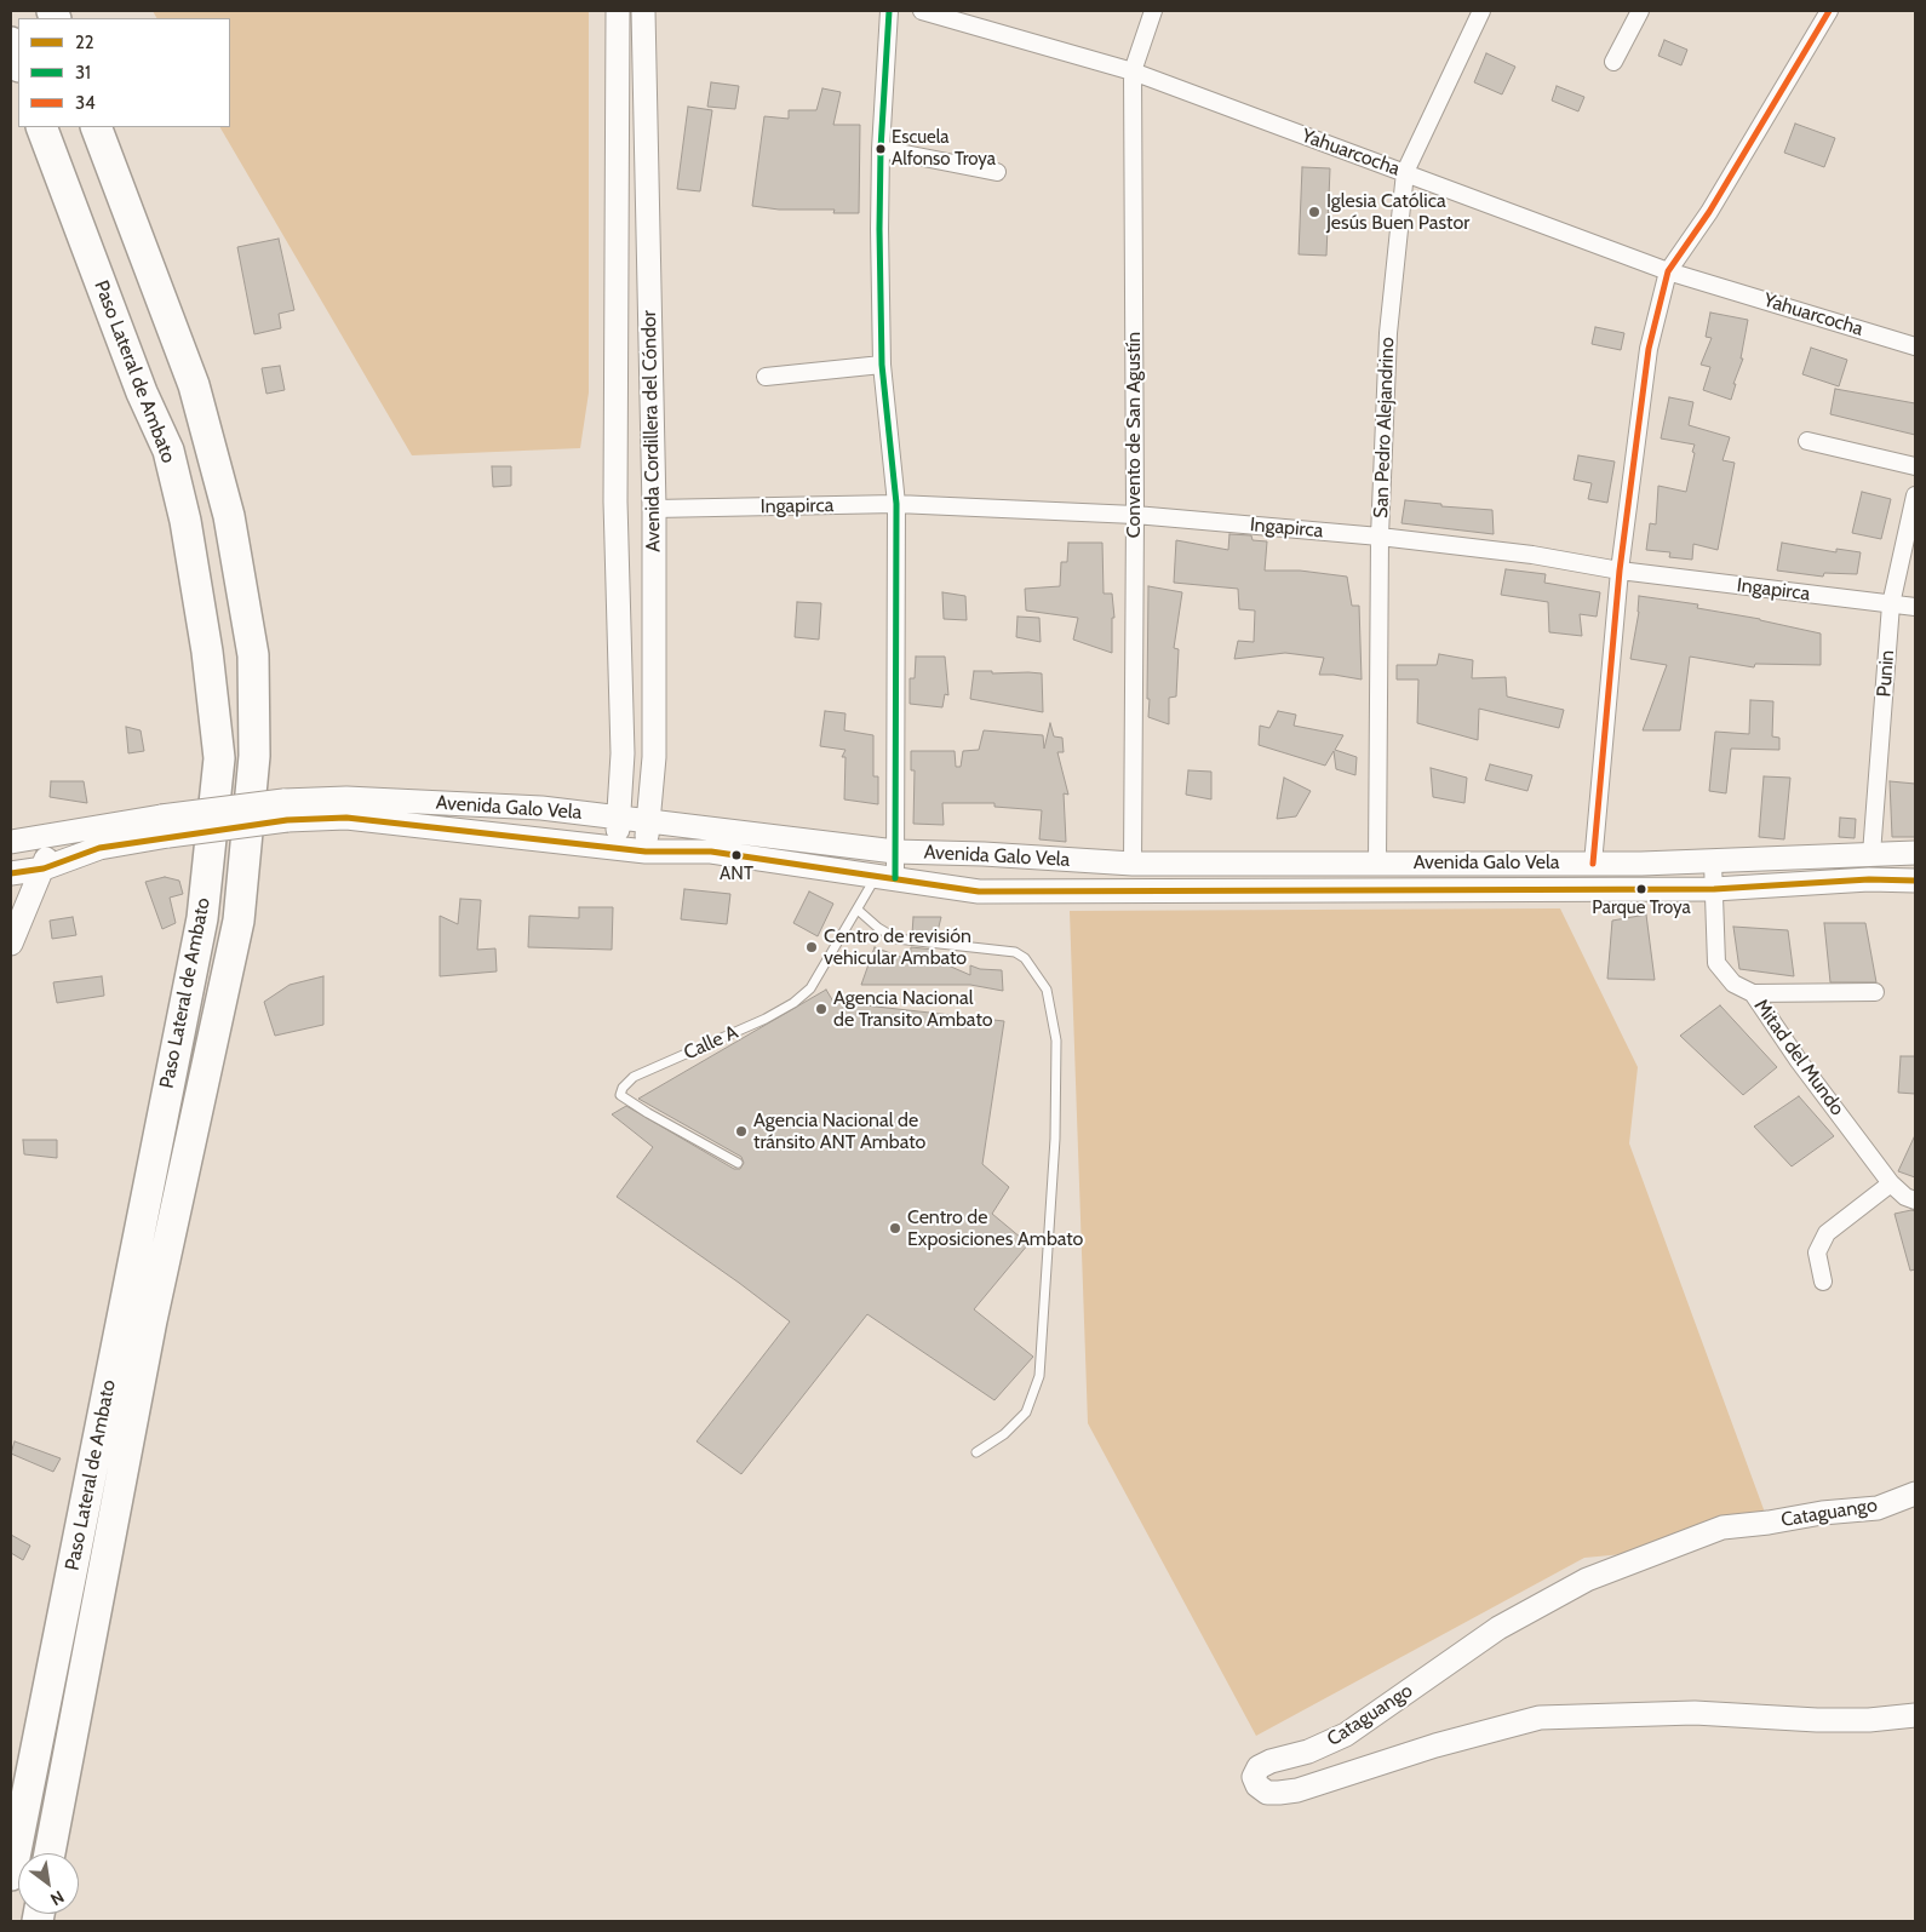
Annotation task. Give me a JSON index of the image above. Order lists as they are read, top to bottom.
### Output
{
  "streets": {
    "highway": ["Paso Lateral de Ambato"],
    "main road": ["Avenida Cordillera del Cóndor", "Avenida Galo Vela", "Cataguango"],
    "street": [
      "Yahuarcocha",
      "San Pedro Alejandrino",
      "Convento de San Agustín",
      "Ingapirca",
      "Punin",
      "Mitad del Mundo"
    ],
    "lane": ["Calle A"]
  },
  "crossings": [
    ["Yahuarcocha", "San Pedro Alejandrino"],
    ["Yahuarcocha", "Convento de San Agustín"],
    ["San Pedro Alejandrino", "Ingapirca"],
    ["San Pedro Alejandrino", "Avenida Galo Vela"],
    ["Avenida Cordillera del Cóndor", "Ingapirca"],
    ["Avenida Cordillera del Cóndor", "Avenida Galo Vela"],
    ["Convento de San Agustín", "Ingapirca"],
    ["Convento de San Agustín", "Avenida Galo Vela"],
    ["Ingapirca", "Punin"],
    ["Punin", "Avenida Galo Vela"],
    ["Avenida Galo Vela", "Calle A"],
    ["Avenida Galo Vela", "Mitad del Mundo"]
  ],
  "places": [
    "Escuela Alfonso Troya",
    "Iglesia Católica Jesús Buen Pastor",
    "ANT",
    "Parque Troya",
    "Centro de revisión vehicular Ambato",
    "Agencia Nacional de Transito Ambato",
    "Agencia Nacional de tránsito ANT Ambato",
    "Centro de Exposiciones Ambato"
  ],
  "lines": ["transit line 31", "transit line 34", "transit line 22"],
  "legend": ["22", "31", "34"],
  "north": "bottom right"
}
